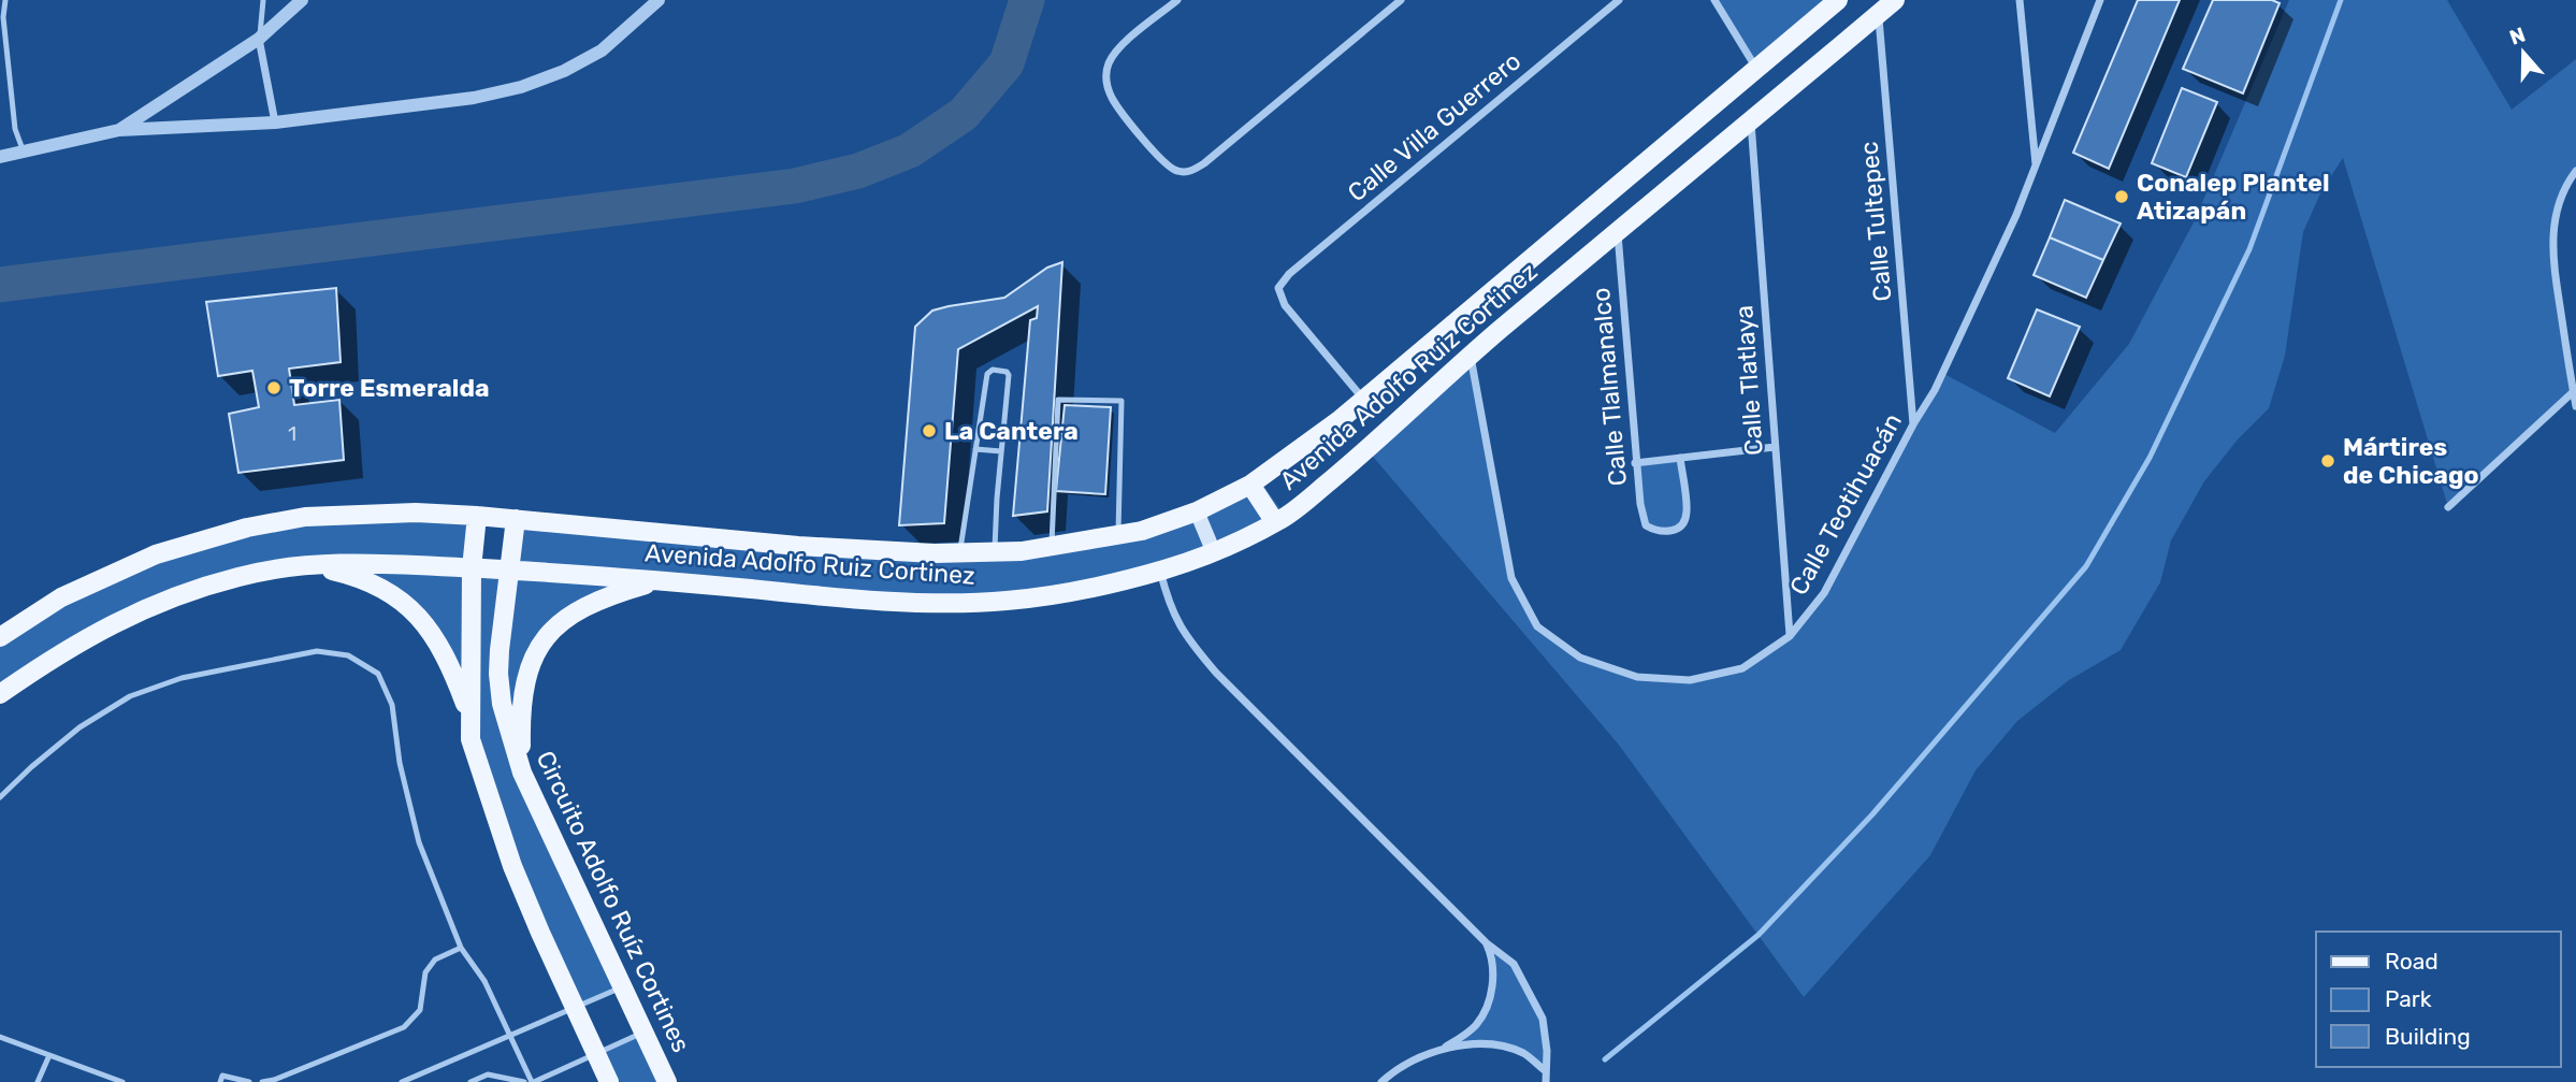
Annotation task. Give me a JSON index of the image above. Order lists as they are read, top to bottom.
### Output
{
  "streets": {
    "main road": ["Avenida Adolfo Ruiz Cortinez", "Circuito Adolfo Ruíz Cortines"],
    "street": [
      "Calle Villa Guerrero",
      "Calle Tultepec",
      "Calle Tlatlaya",
      "Calle Tlalmanalco",
      "Calle Teotihuacán"
    ]
  },
  "crossings": [
    ["Calle Villa Guerrero", "Avenida Adolfo Ruiz Cortinez"],
    ["Calle Tultepec", "Avenida Adolfo Ruiz Cortinez"],
    ["Calle Tultepec", "Calle Teotihuacán"],
    ["Avenida Adolfo Ruiz Cortinez", "Calle Tlatlaya"],
    ["Avenida Adolfo Ruiz Cortinez", "Calle Tlalmanalco"],
    ["Avenida Adolfo Ruiz Cortinez", "Calle Teotihuacán"],
    ["Avenida Adolfo Ruiz Cortinez", "Circuito Adolfo Ruíz Cortines"],
    ["Calle Tlatlaya", "Calle Teotihuacán"]
  ],
  "places": [
    "Conalep Plantel Atizapán",
    "Torre Esmeralda",
    "La Cantera",
    "Mártires de Chicago"
  ],
  "house_numbers": ["1"],
  "legend": ["Road", "Park", "Building"],
  "north": "top"
}
